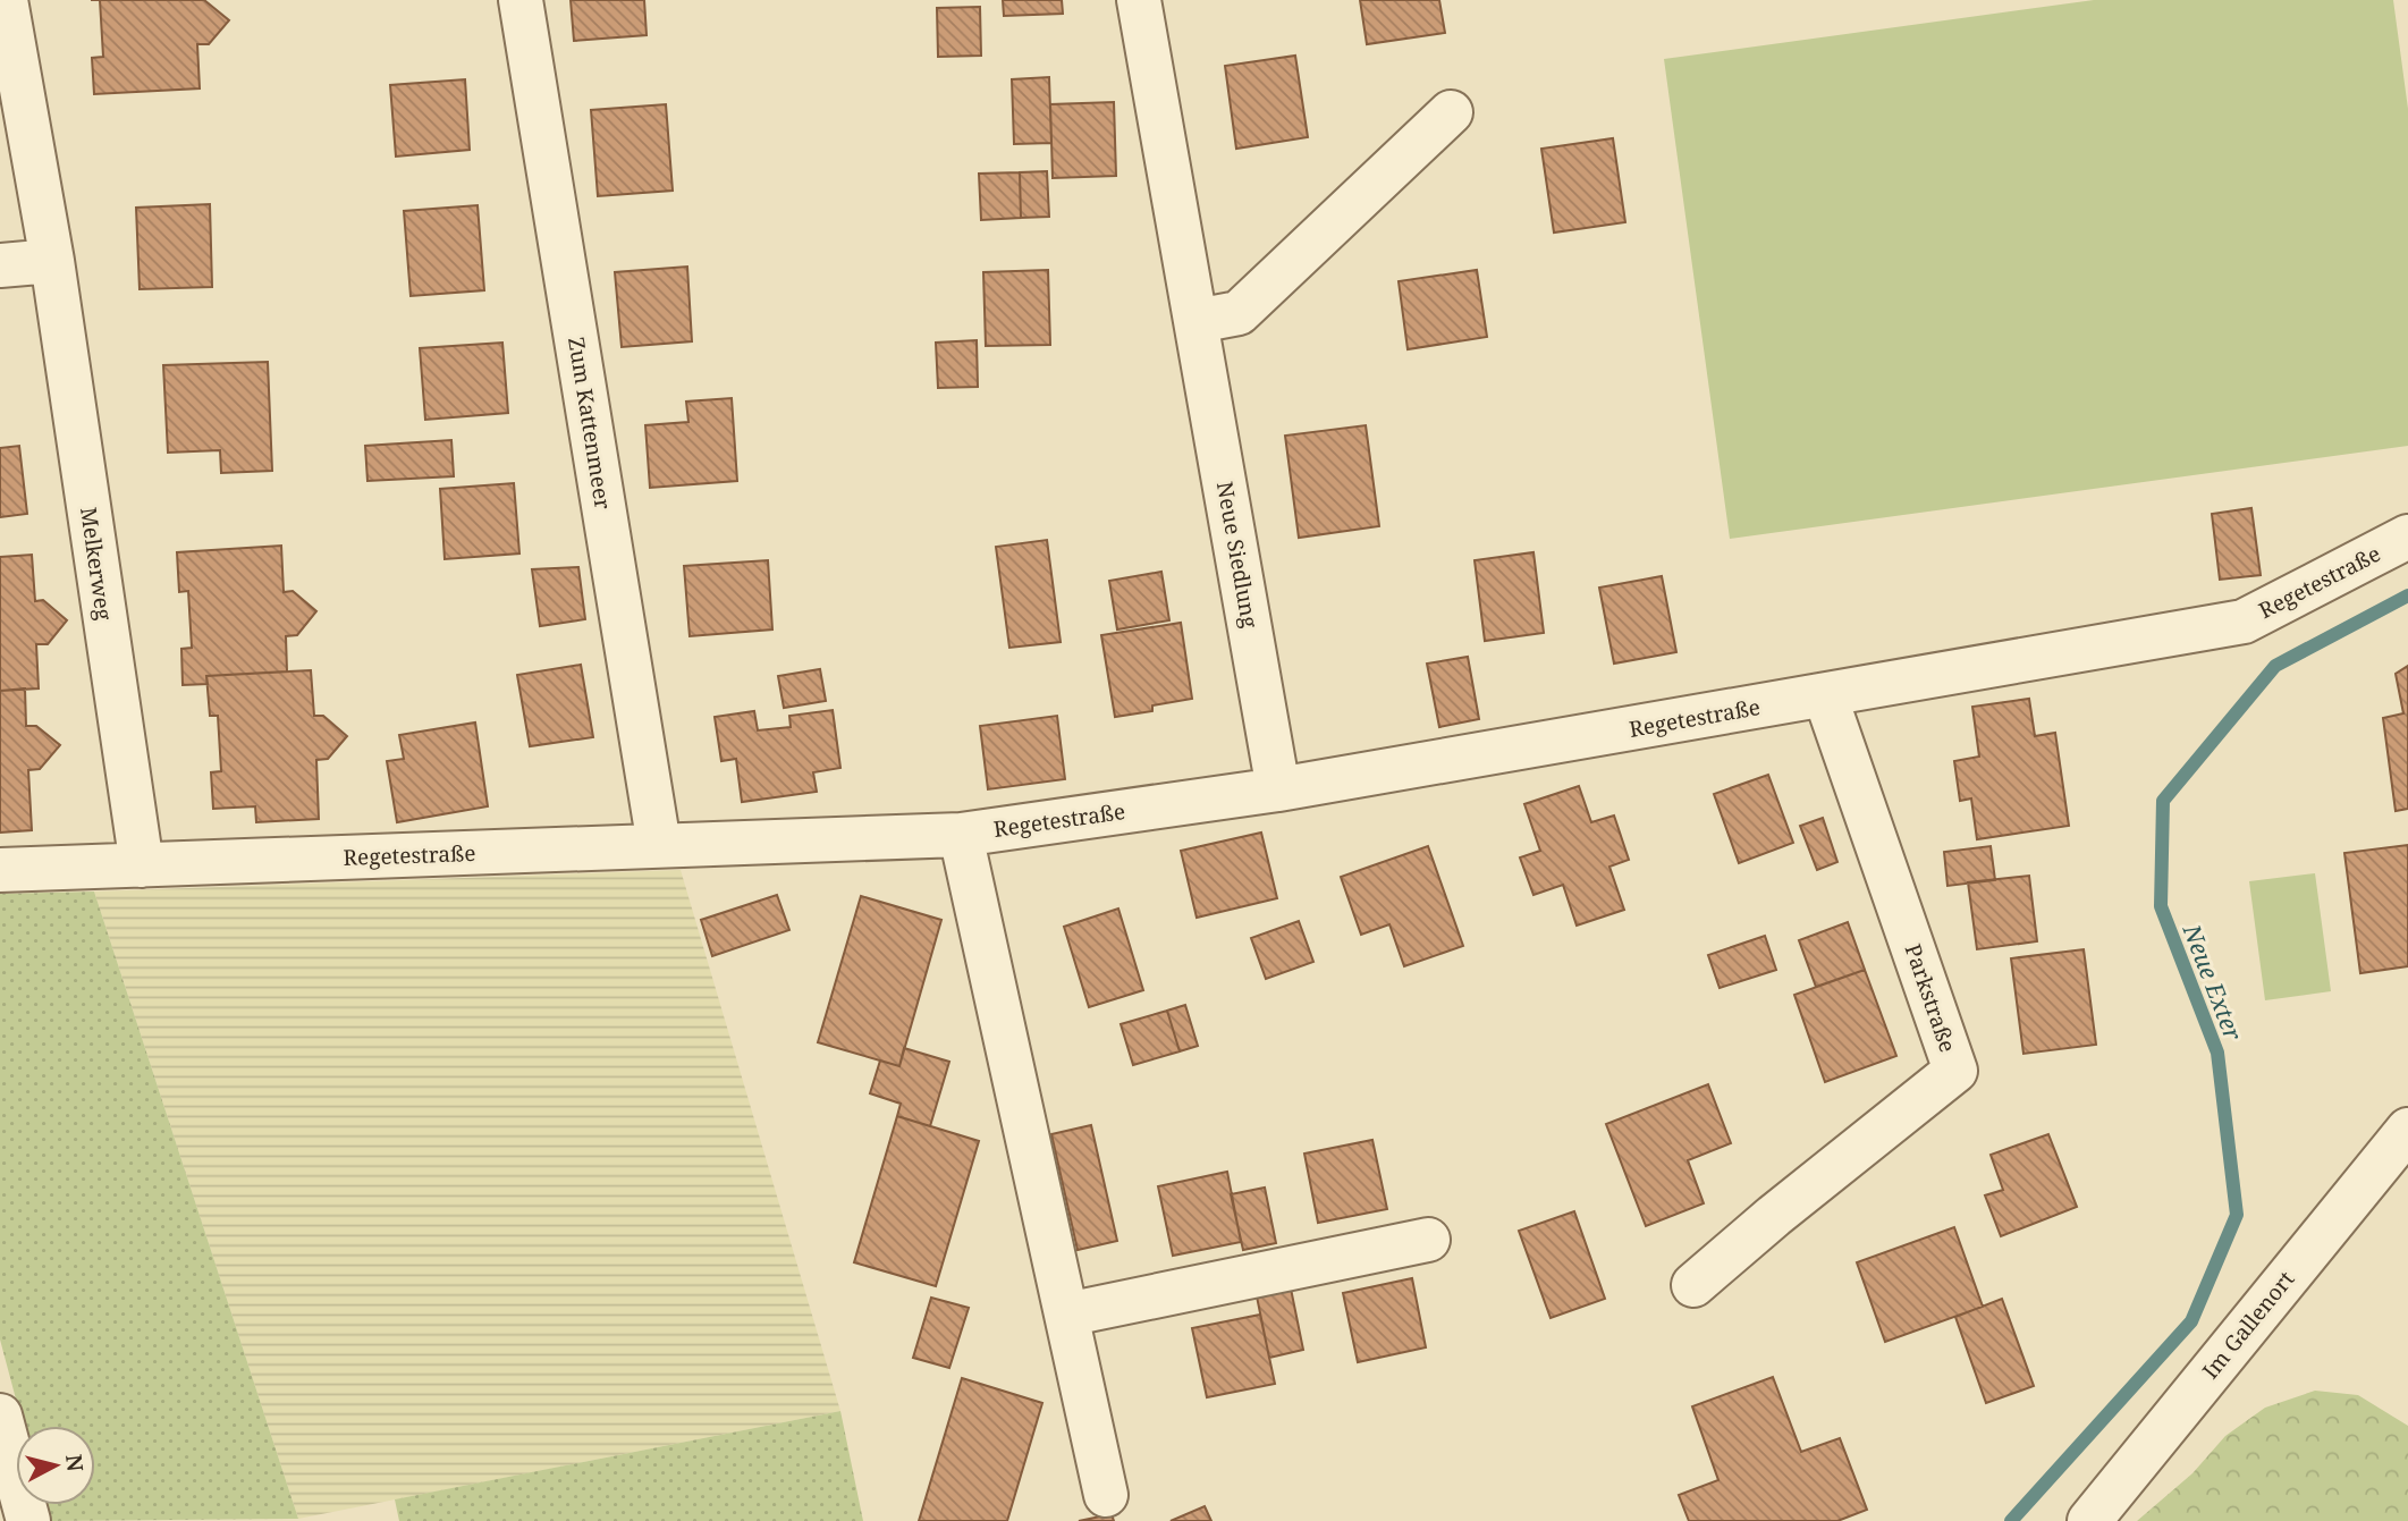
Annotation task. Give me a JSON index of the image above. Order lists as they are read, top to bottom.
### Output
{
  "streets": {
    "street": [
      "Zum Kattenmeer",
      "Neue Siedlung",
      "Melkerweg",
      "Regetestraße",
      "Parkstraße",
      "Im Gallenort"
    ]
  },
  "crossings": [
    ["Zum Kattenmeer", "Regetestraße"],
    ["Neue Siedlung", "Regetestraße"],
    ["Melkerweg", "Regetestraße"],
    ["Regetestraße", "Parkstraße"]
  ],
  "water": ["Neue Exter"],
  "north": "right"
}
